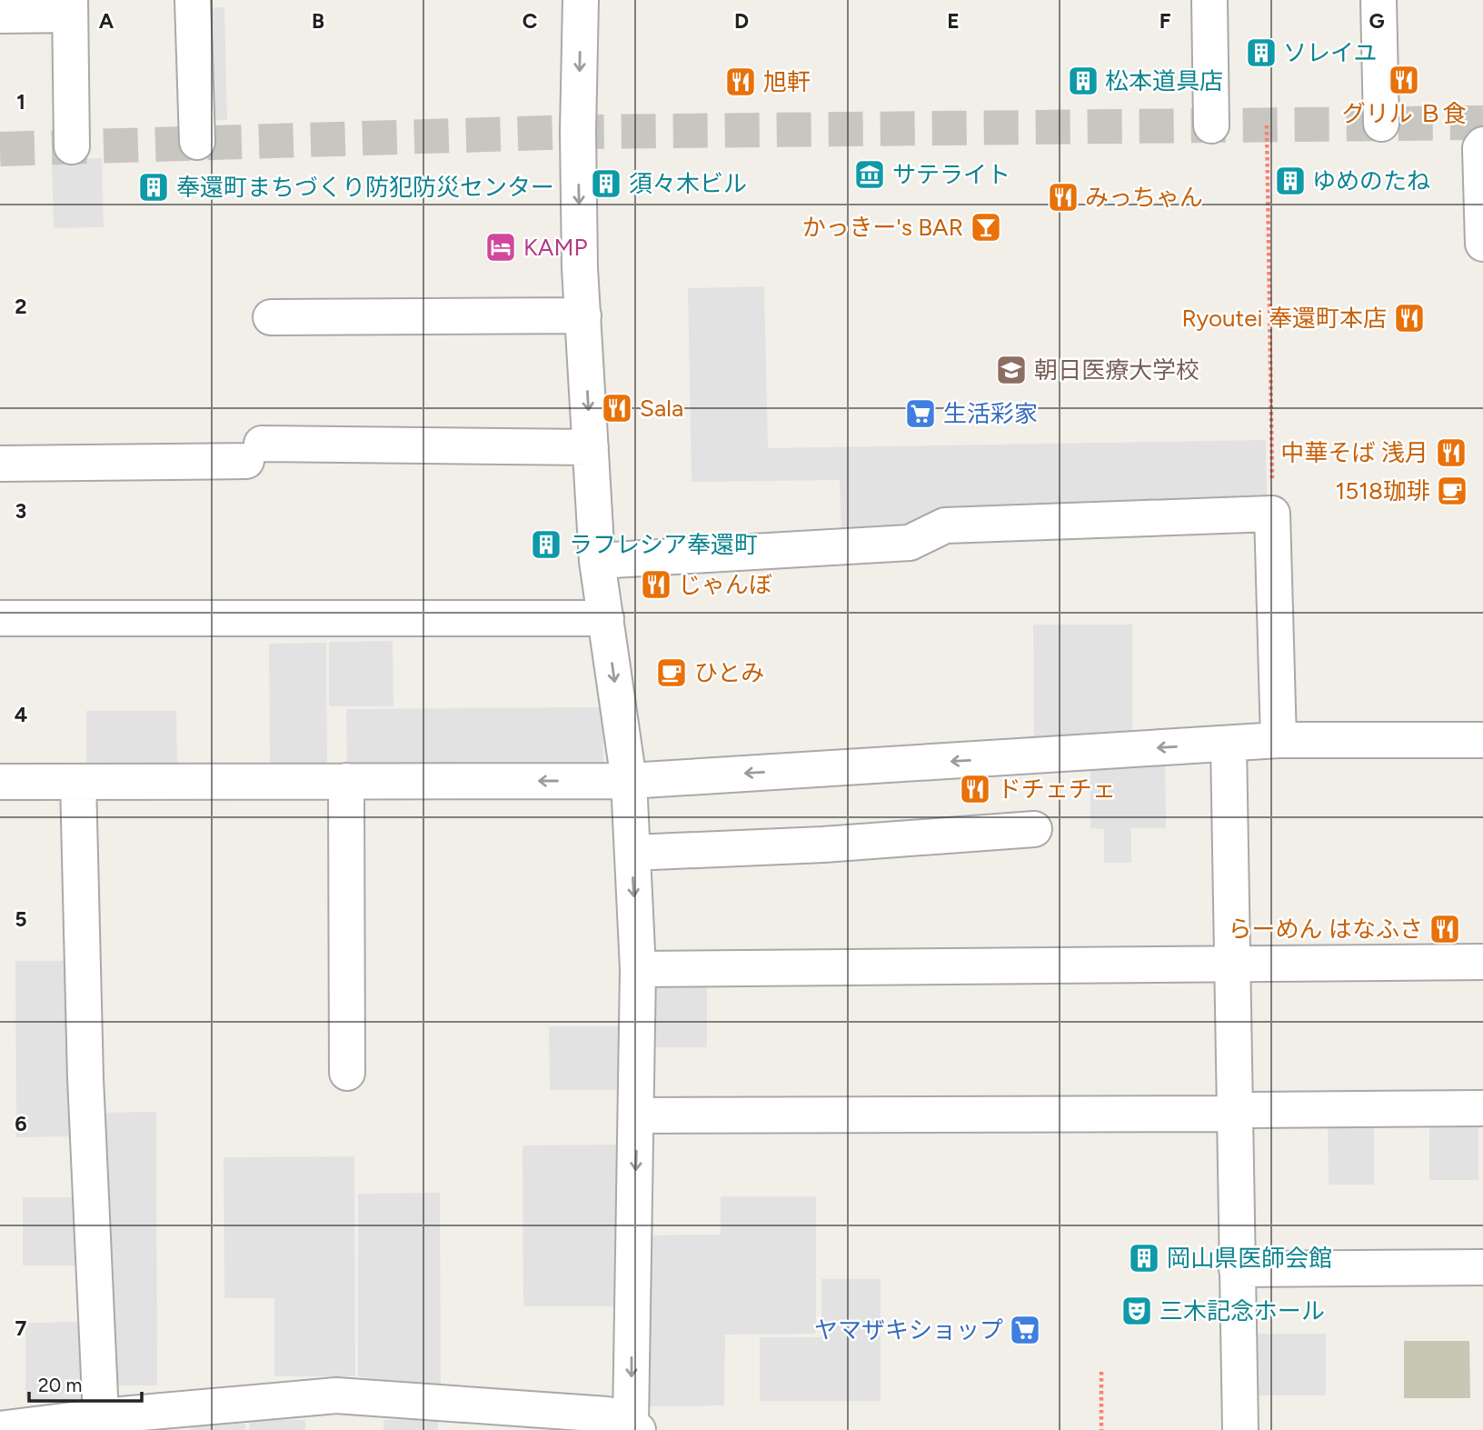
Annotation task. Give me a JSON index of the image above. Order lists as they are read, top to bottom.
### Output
{
  "places": {
    "building": [
      "ソレイユ",
      "松本道具店",
      "ゆめのたね",
      "須々木ビル",
      "奉還町まちづくり防犯防災センター",
      "ラフレシア奉還町",
      "岡山県医師会館"
    ],
    "restaurant": [
      "グリル Ｂ食",
      "旭軒",
      "みっちゃん",
      "Ryoutei 奉還町本店",
      "Sala",
      "中華そば 浅月",
      "じゃんぼ",
      "ドチェチェ",
      "らーめん はなふさ"
    ],
    "museum": ["サテライト"],
    "bar": ["かっきー's BAR"],
    "hotel": ["KAMP"],
    "school or university": ["朝日医療大学校"],
    "supermarket": ["生活彩家", "ヤマザキショップ"],
    "cafe": ["1518珈琲", "ひとみ"],
    "theatre": ["三木記念ホール"]
  },
  "scale_bar": "20 m",
  "grid": {
    "columns": [
      "A",
      "B",
      "C",
      "D",
      "E",
      "F",
      "G"
    ],
    "rows": [
      "1",
      "2",
      "3",
      "4",
      "5",
      "6",
      "7"
    ]
  }
}
